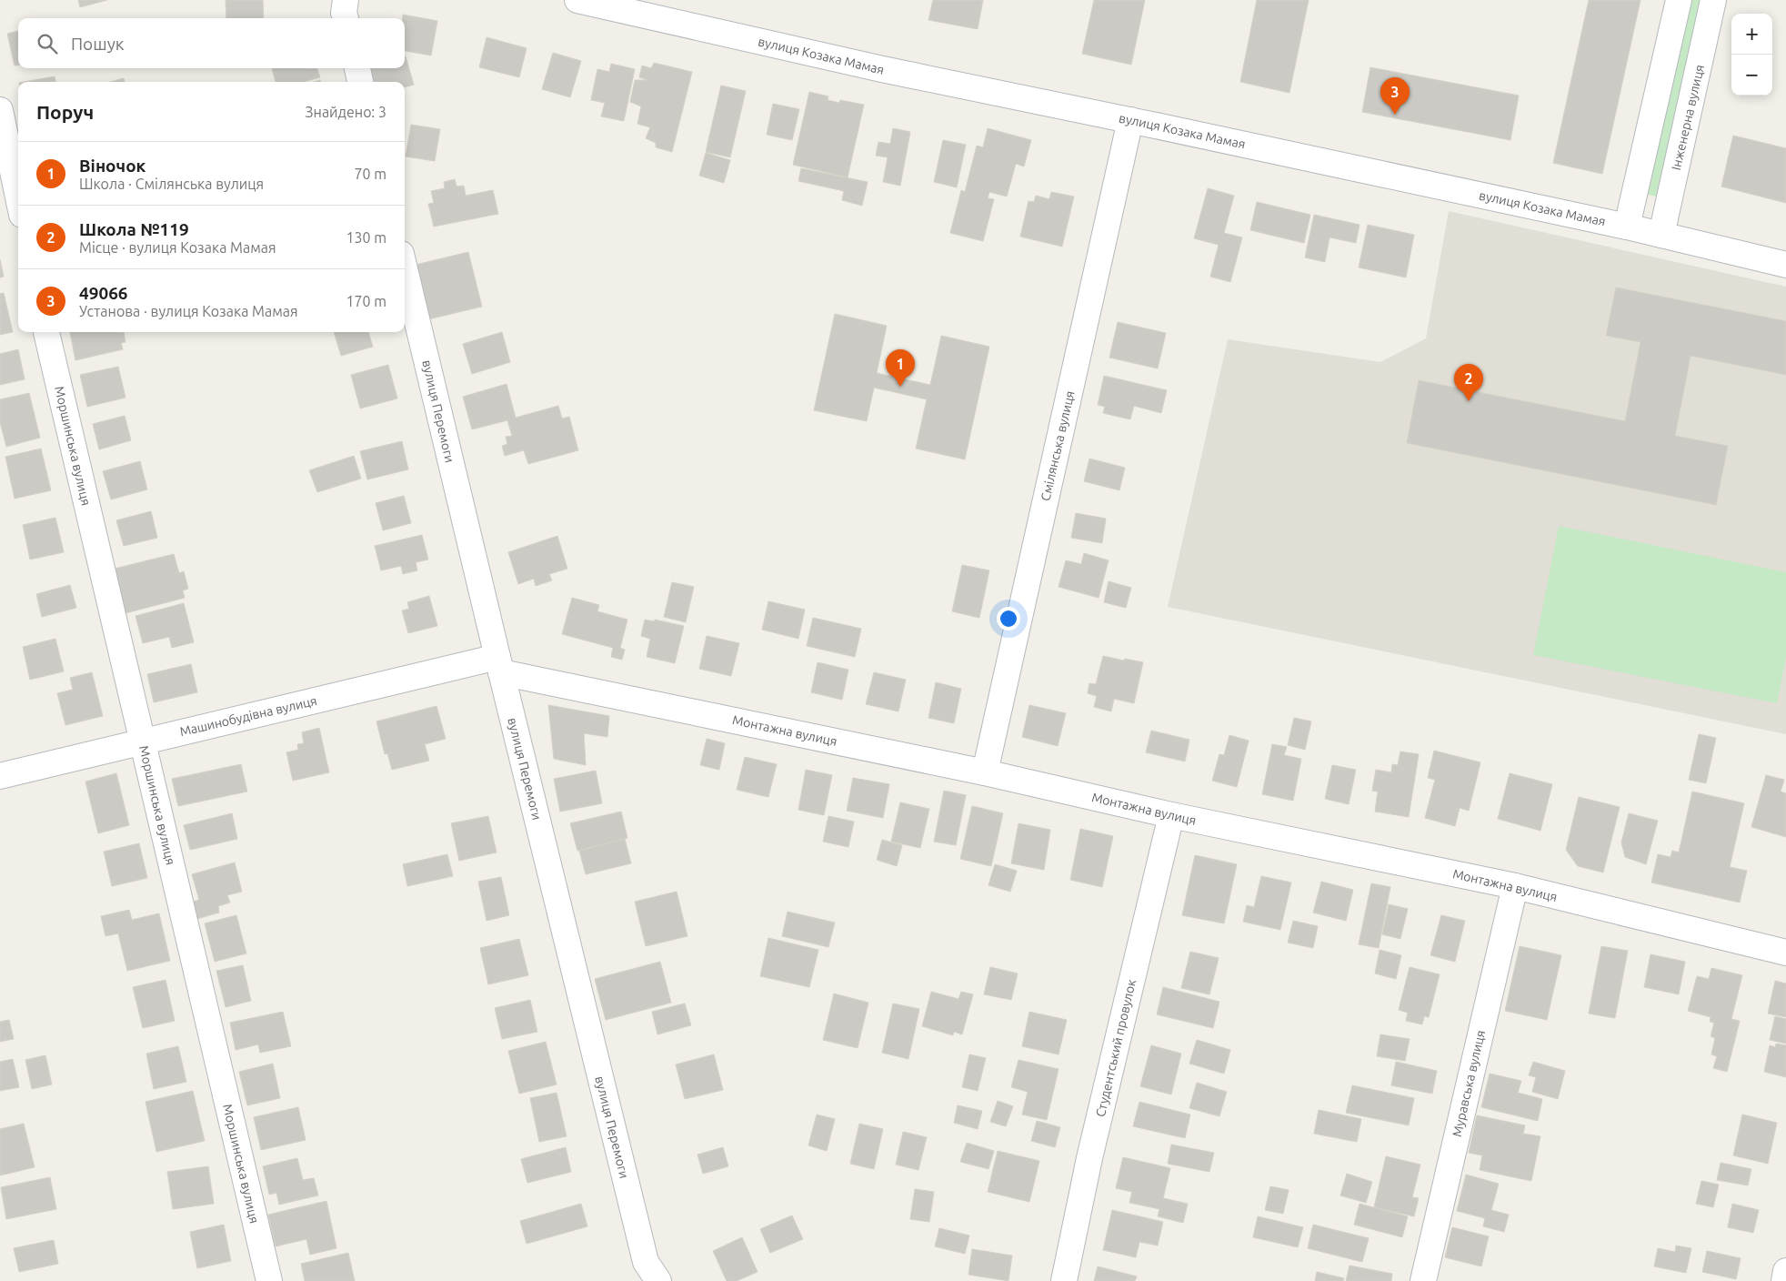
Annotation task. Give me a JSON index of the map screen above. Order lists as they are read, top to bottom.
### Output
{
  "streets": {
    "street": [
      "вулиця Козака Мамая",
      "Інженерна вулиця",
      "вулиця Перемоги",
      "Моршинська вулиця",
      "Смілянська вулиця",
      "Машинобудівна вулиця",
      "Монтажна вулиця",
      "Студентський провулок",
      "Муравська вулиця"
    ]
  },
  "crossings": [
    ["вулиця Козака Мамая", "Інженерна вулиця"],
    ["вулиця Козака Мамая", "Смілянська вулиця"],
    ["вулиця Перемоги", "Машинобудівна вулиця"],
    ["вулиця Перемоги", "Монтажна вулиця"],
    ["Моршинська вулиця", "Машинобудівна вулиця"],
    ["Смілянська вулиця", "Монтажна вулиця"],
    ["Машинобудівна вулиця", "Монтажна вулиця"],
    ["Монтажна вулиця", "Студентський провулок"],
    ["Монтажна вулиця", "Муравська вулиця"]
  ],
  "page": {
    "map_buttons": ["+", "−"],
    "search": "Пошук",
    "pins": ["3", "1", "2"],
    "heading": ["Поруч", "Знайдено: 3"],
    "list": [
      {
        "mark": "1",
        "name": "Віночок",
        "note": "Школа · Смілянська вулиця",
        "value": "70 m"
      },
      {
        "mark": "2",
        "name": "Школа №119",
        "note": "Місце · вулиця Козака Мамая",
        "value": "130 m"
      },
      {
        "mark": "3",
        "name": "49066",
        "note": "Установа · вулиця Козака Мамая",
        "value": "170 m"
      }
    ]
  }
}
